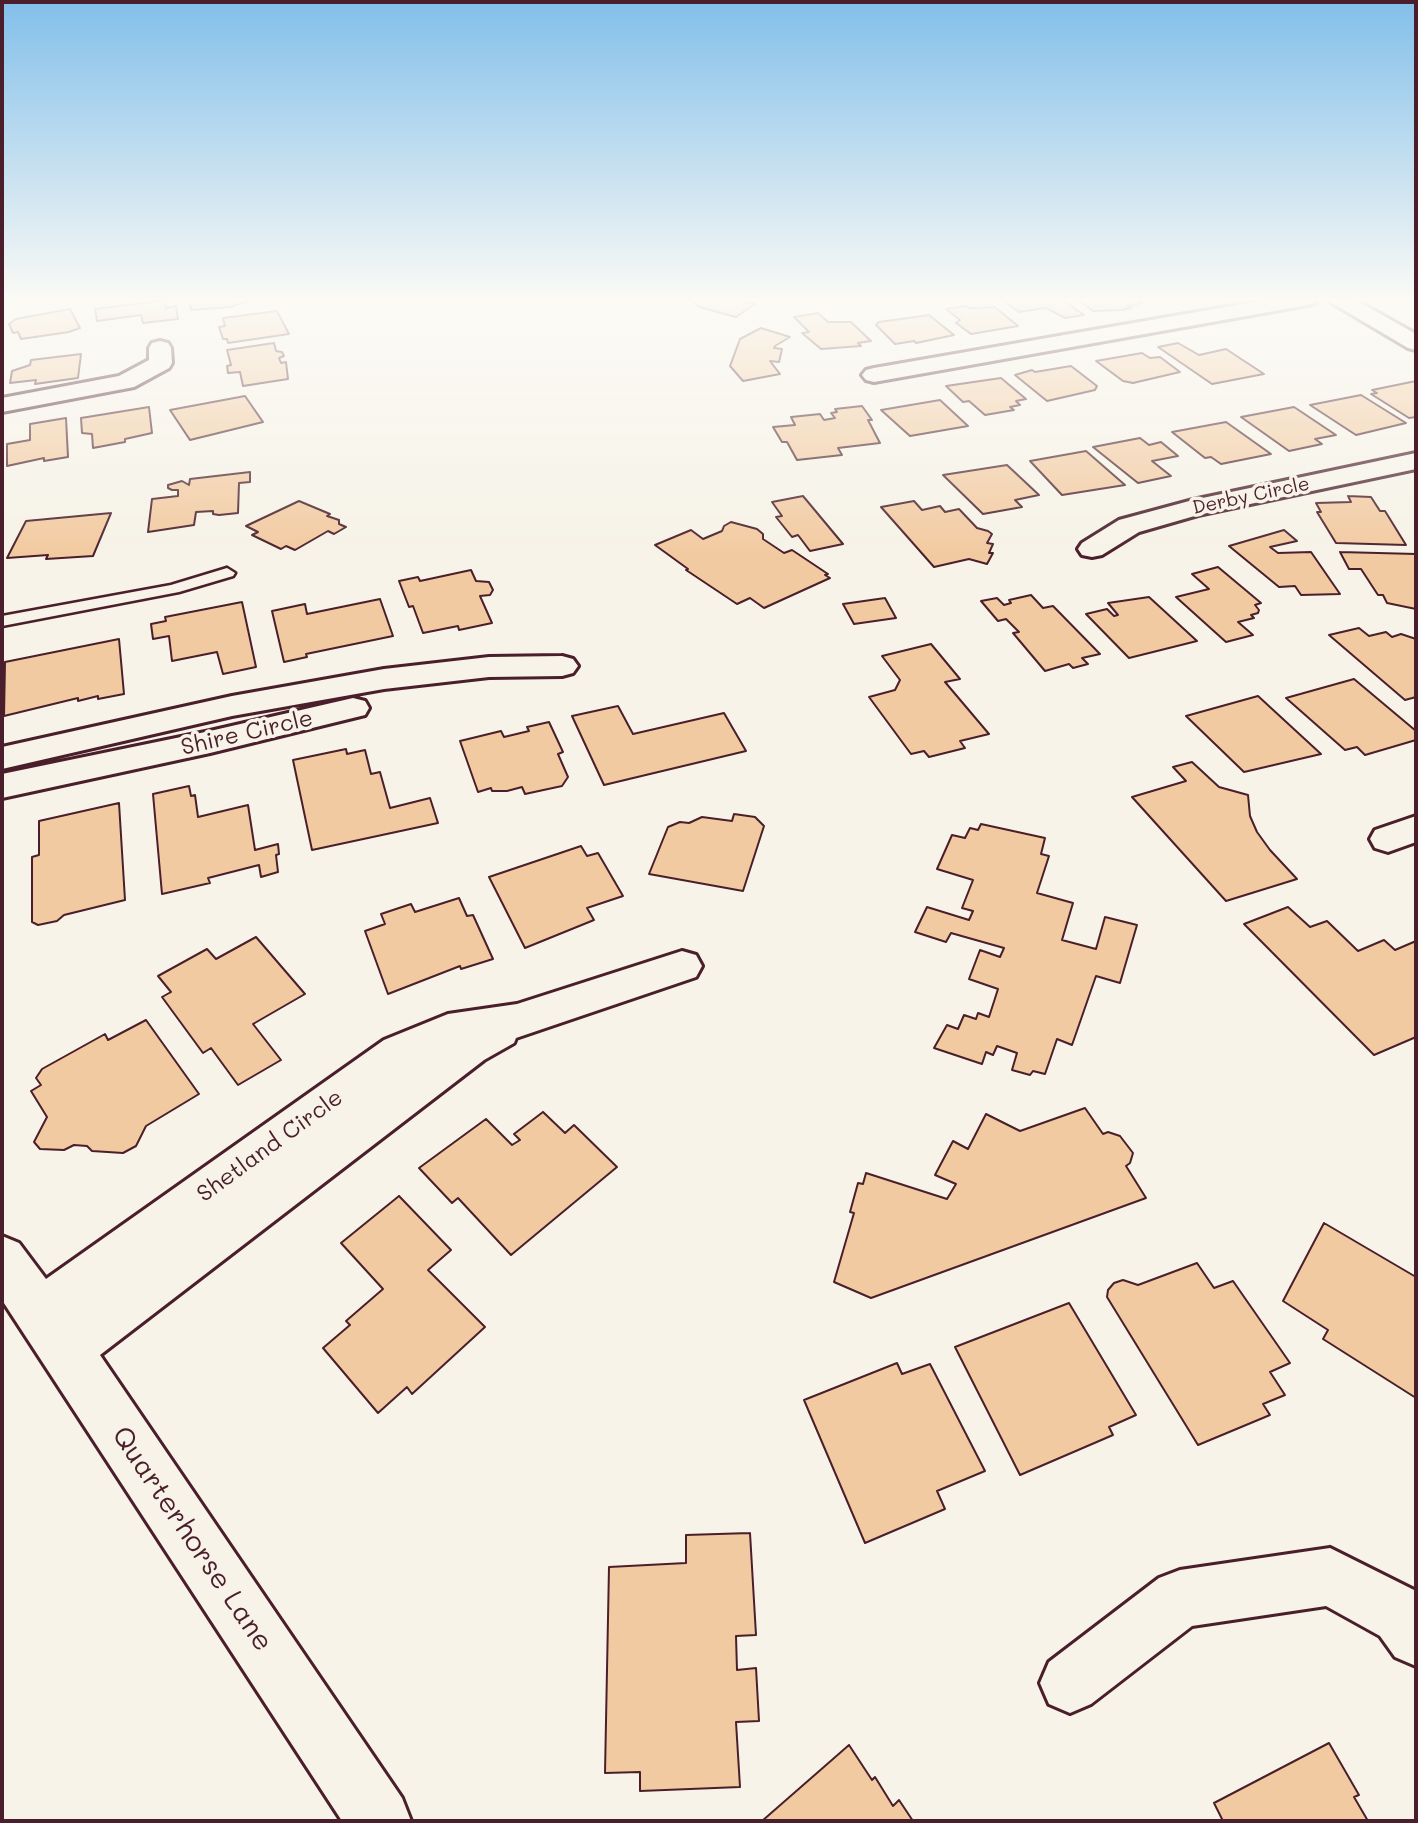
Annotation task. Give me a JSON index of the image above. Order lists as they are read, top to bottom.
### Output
{
  "streets": {
    "street": [
      "Derby Circle",
      "Shire Circle",
      "Shetland Circle",
      "Quarterhorse Lane"
    ]
  },
  "crossings": [
    ["Shetland Circle", "Quarterhorse Lane"]
  ]
}
